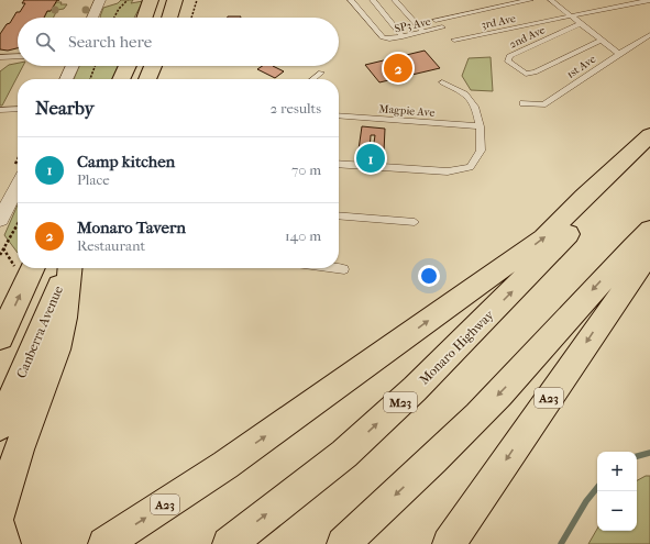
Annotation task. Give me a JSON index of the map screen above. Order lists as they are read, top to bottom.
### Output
{
  "streets": {
    "highway": [
      "Canberra Avenue",
      "Monaro Highway",
      "A23",
      "M23"
    ],
    "lane": [
      "3rd Ave",
      "SP3 Ave",
      "2nd Ave",
      "1st Ave",
      "Magpie Ave"
    ]
  },
  "page": {
    "search": "Search here",
    "pins": ["2", "1"],
    "heading": ["Nearby", "2 results"],
    "list": [
      {
        "mark": "1",
        "name": "Camp kitchen",
        "note": "Place",
        "value": "70 m"
      },
      {
        "mark": "2",
        "name": "Monaro Tavern",
        "note": "Restaurant",
        "value": "140 m"
      }
    ],
    "map_buttons": ["+", "−"]
  }
}
